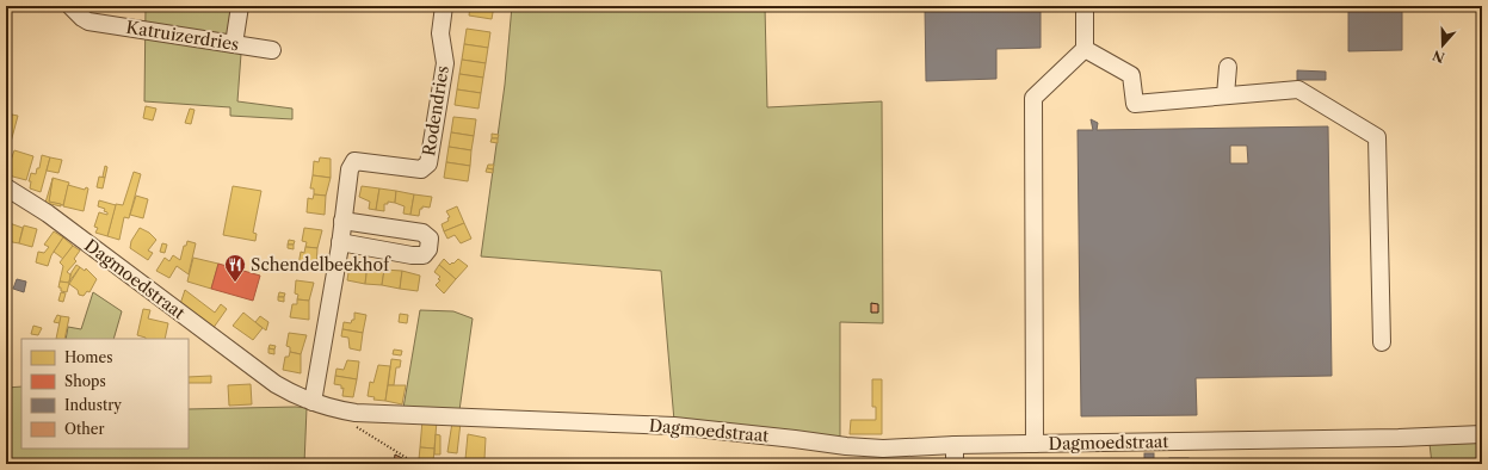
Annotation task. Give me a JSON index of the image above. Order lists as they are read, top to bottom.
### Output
{
  "streets": {
    "street": ["Katruizerdries", "Rodendries", "Dagmoedstraat"]
  },
  "crossings": [
    ["Rodendries", "Dagmoedstraat"]
  ],
  "places": {
    "restaurant": ["Schendelbeekhof"]
  },
  "legend": [
    "Homes",
    "Shops",
    "Industry",
    "Other"
  ],
  "north": "bottom"
}
